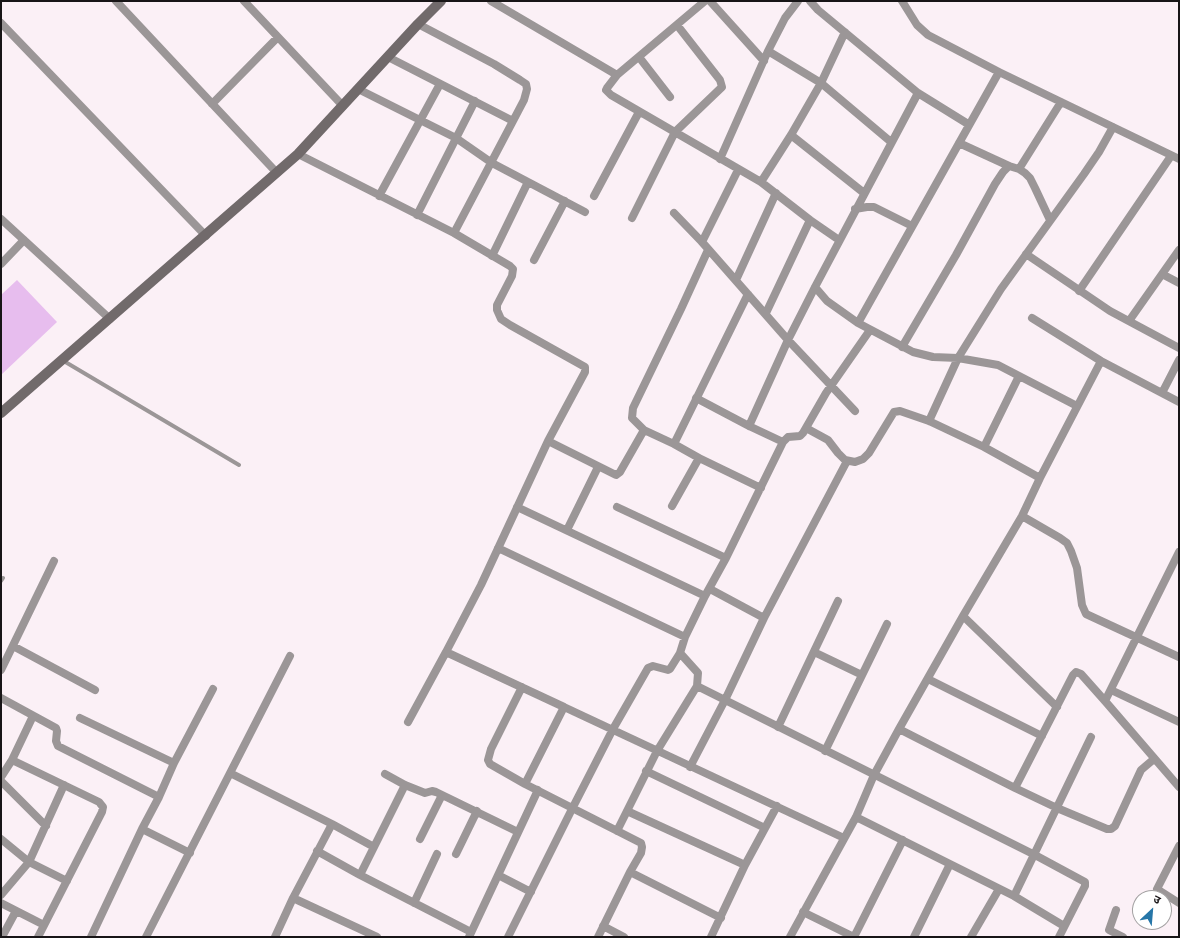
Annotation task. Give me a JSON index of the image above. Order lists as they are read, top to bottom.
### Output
{
  "north": "top right"
}
